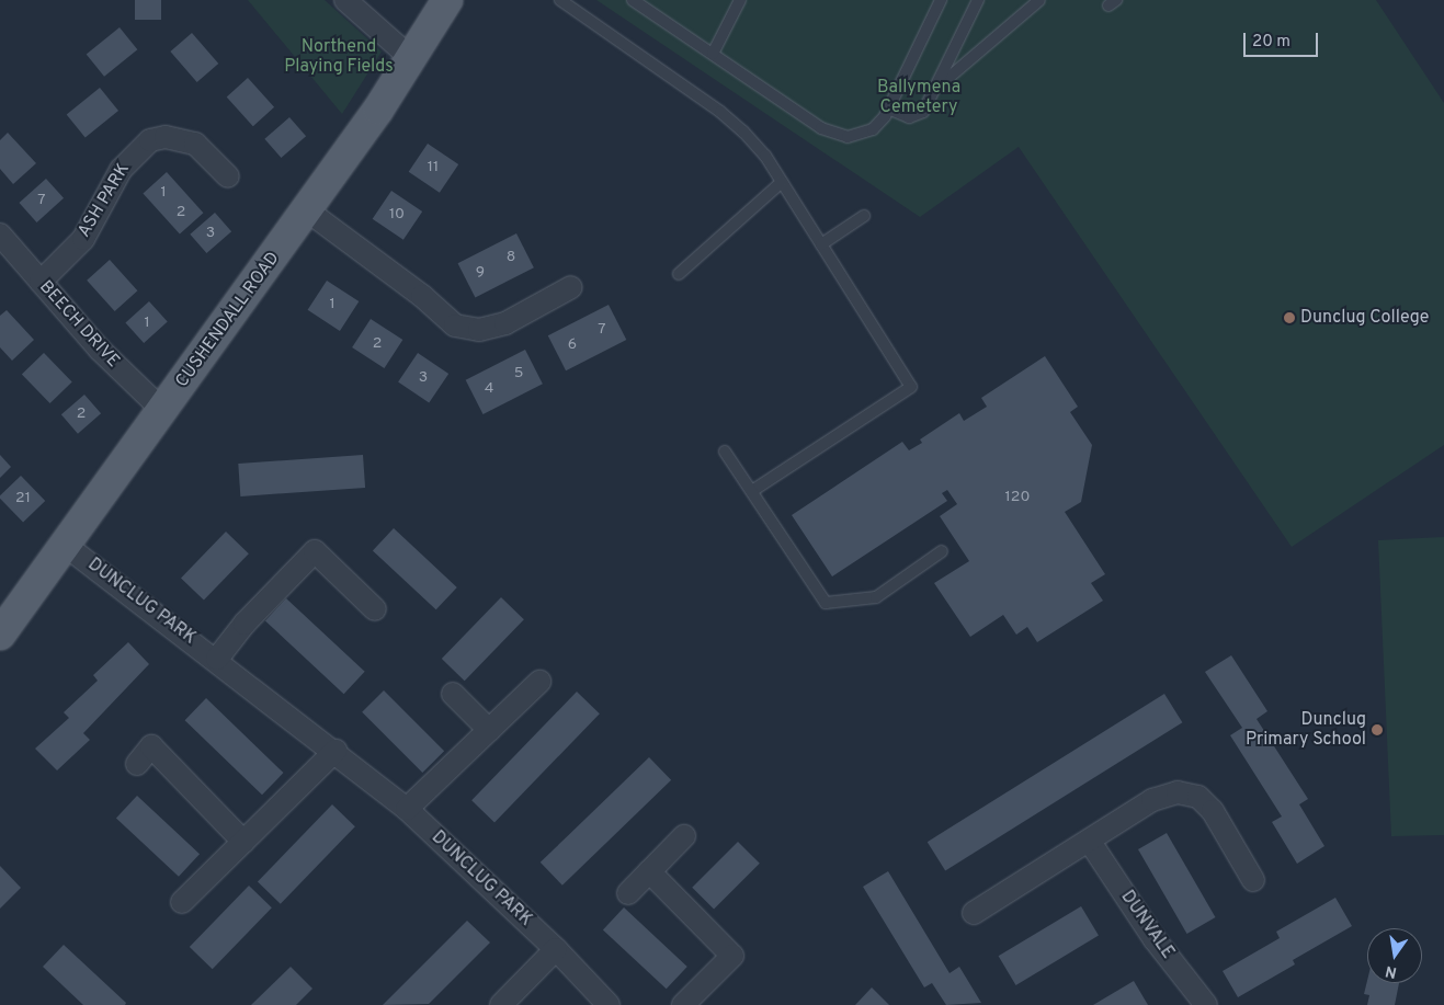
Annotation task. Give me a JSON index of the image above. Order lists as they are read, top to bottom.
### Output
{
  "streets": {
    "main road": ["CUSHENDALL ROAD"],
    "street": [
      "ASH PARK",
      "BEECH DRIVE",
      "DUNCLUG PARK",
      "DUNVALE"
    ]
  },
  "crossings": [
    ["ASH PARK", "BEECH DRIVE"],
    ["CUSHENDALL ROAD", "BEECH DRIVE"],
    ["CUSHENDALL ROAD", "DUNCLUG PARK"]
  ],
  "parks": ["Northend Playing Fields", "Ballymena Cemetery"],
  "places": ["Dunclug College", "Dunclug Primary School"],
  "house_numbers": [
    "11",
    "1",
    "7",
    "2",
    "10",
    "3",
    "8",
    "9",
    "1",
    "1",
    "7",
    "2",
    "6",
    "5",
    "3",
    "4",
    "2",
    "120",
    "21"
  ],
  "scale_bar": "20 m",
  "north": "bottom"
}
